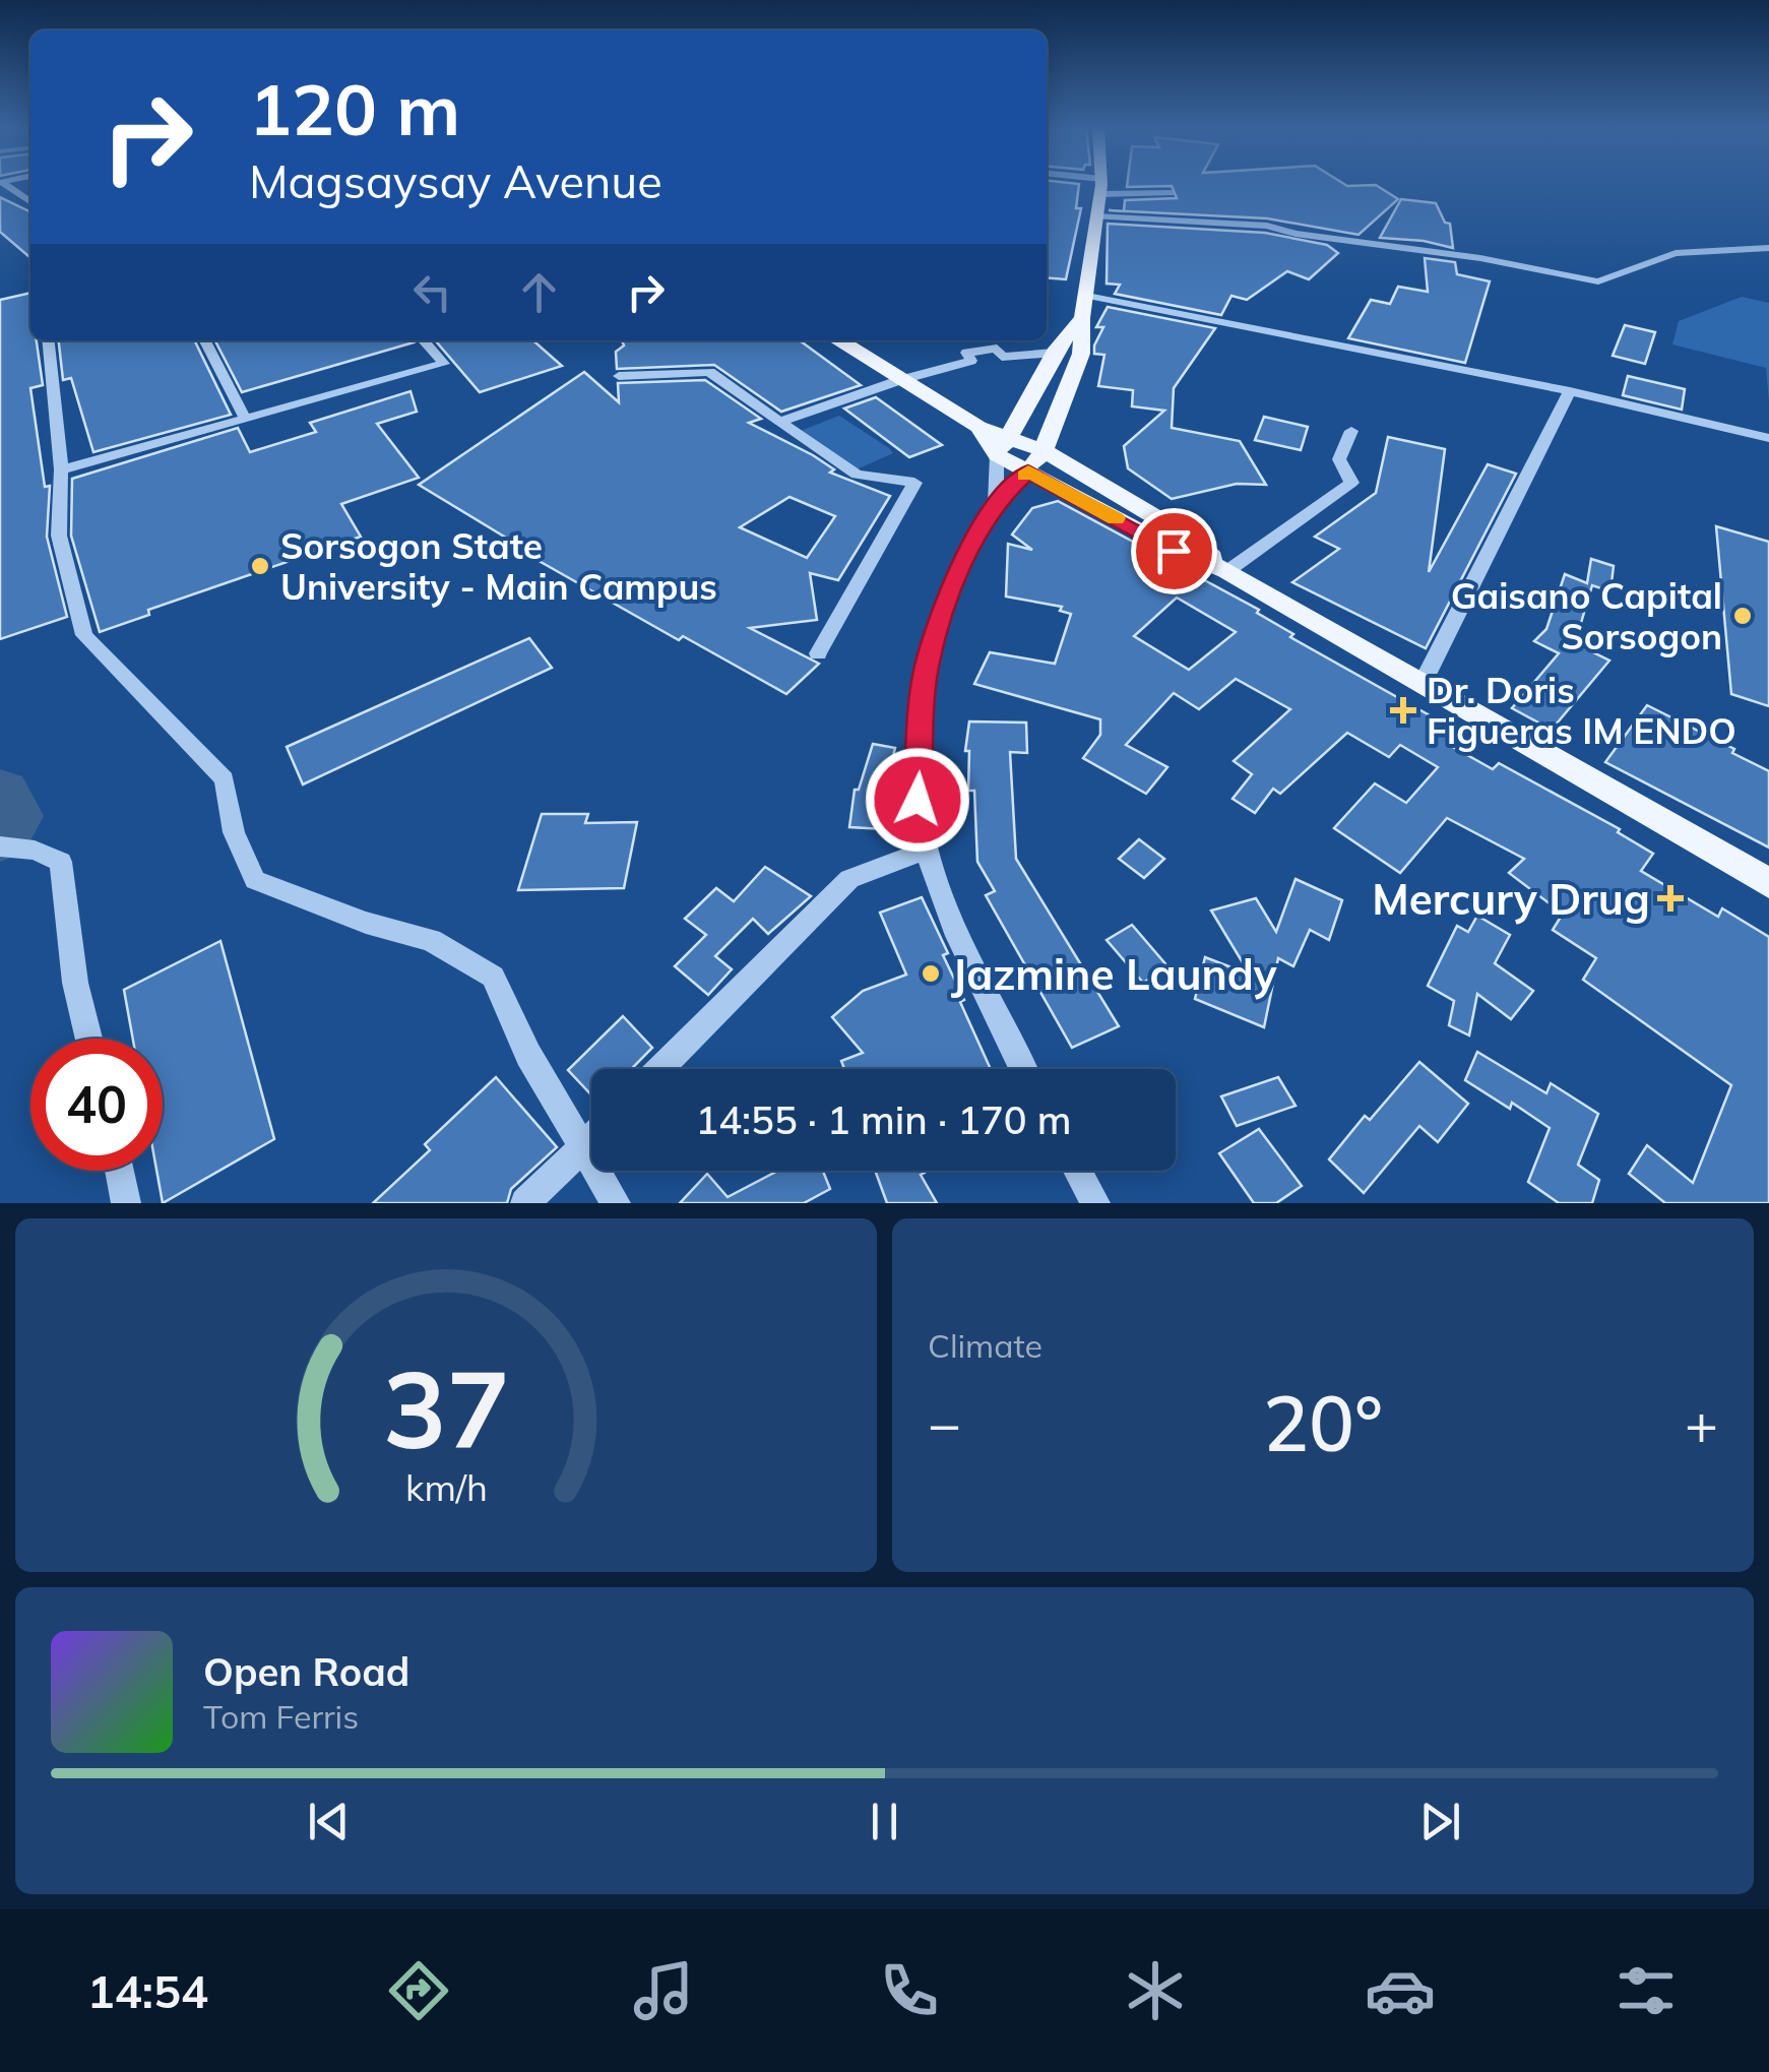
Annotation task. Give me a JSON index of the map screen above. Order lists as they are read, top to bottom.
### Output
{
  "places": {
    "other": ["Sorsogon State University - Main Campus", "Gaisano Capital Sorsogon", "Jazmine Laundy"],
    "health": ["Dr. Doris Figueras IM ENDO", "Mercury Drug"]
  },
  "page": {
    "turn": ["120 m", "Magsaysay Avenue"],
    "limit": "40",
    "trip": "14:55 · 1 min · 170 m",
    "tile": "Climate",
    "heat": ["−", "20°", "+"],
    "song": ["Open Road", "Tom Ferris"],
    "tabs": "14:54",
    "gauge": ["37", "km/h"]
  }
}
